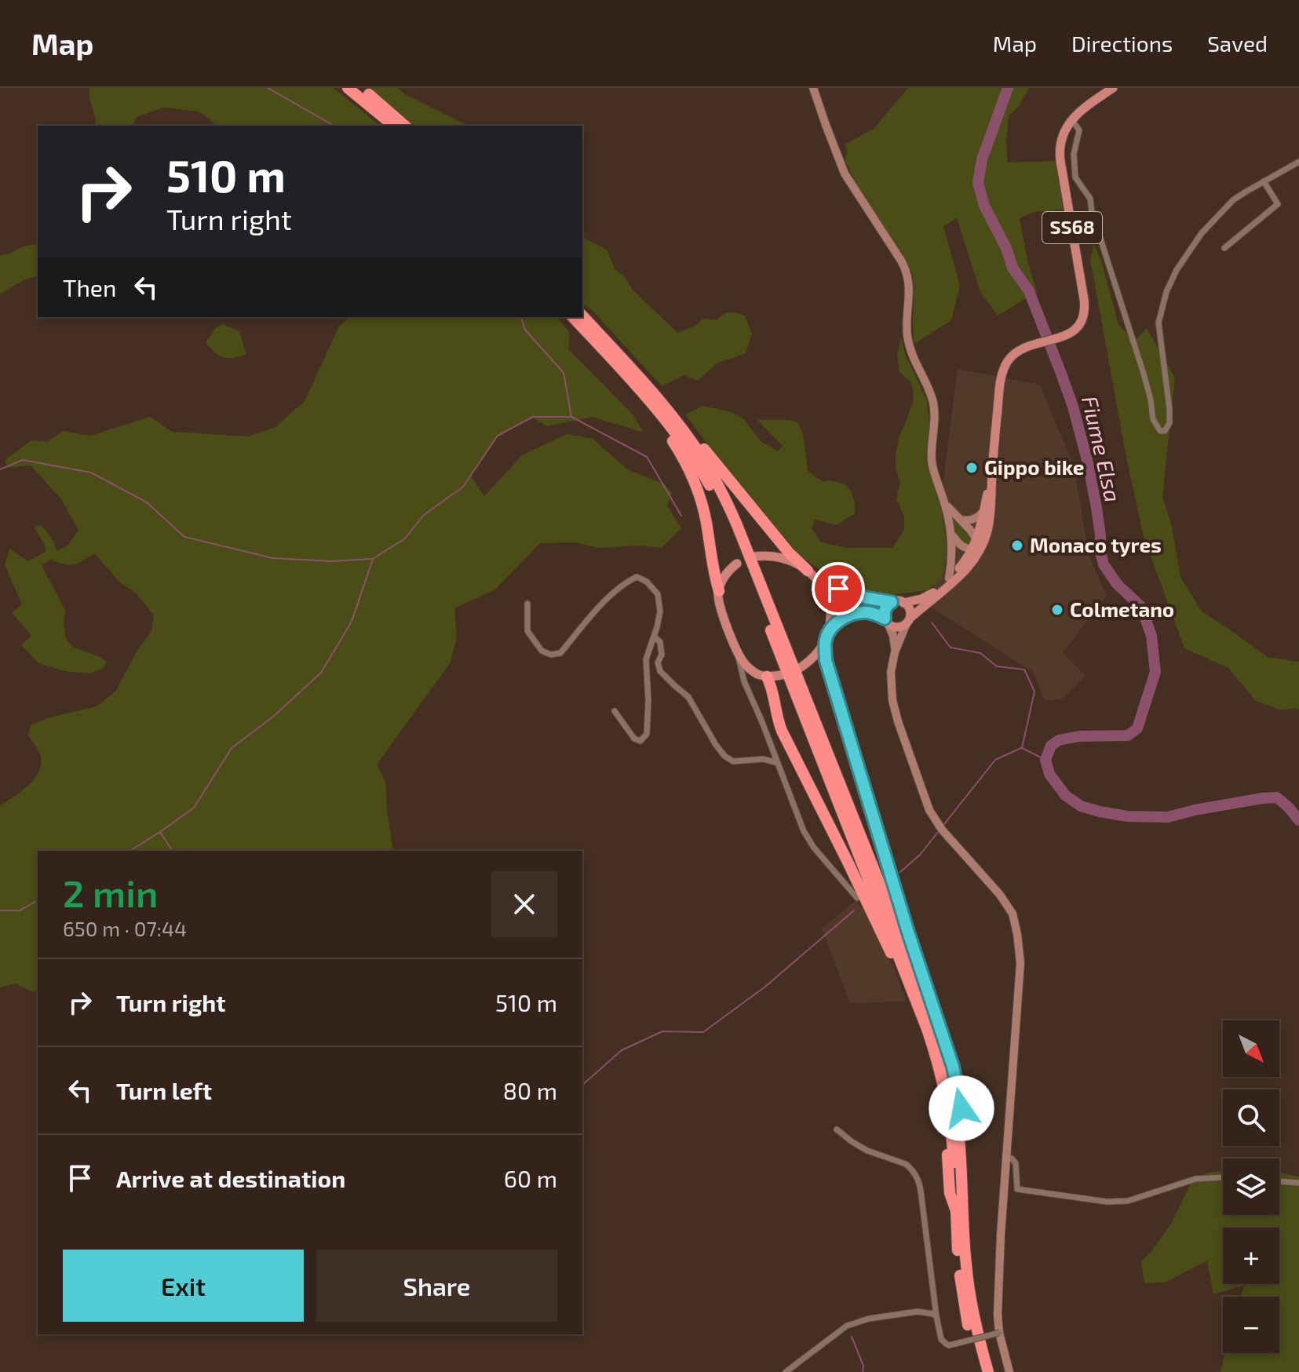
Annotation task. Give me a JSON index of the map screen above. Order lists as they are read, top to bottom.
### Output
{
  "streets": {
    "main road": ["SS68"]
  },
  "water": ["Fiume Elsa"],
  "places": ["Gippo bike", "Monaco tyres", "Colmetano"],
  "north": "bottom right",
  "page": {
    "header": "Map",
    "nav": ["Map", "Directions", "Saved"],
    "turn": ["510 m", "Turn right"],
    "then": "Then",
    "heading": ["2 min", "650 m · 07:44"],
    "list": [
      {
        "name": "Turn right",
        "value": "510 m"
      },
      {
        "name": "Turn left",
        "value": "80 m"
      },
      {
        "name": "Arrive at destination",
        "value": "60 m"
      }
    ],
    "map_buttons": ["+", "−"],
    "buttons": ["Exit", "Share"]
  }
}
